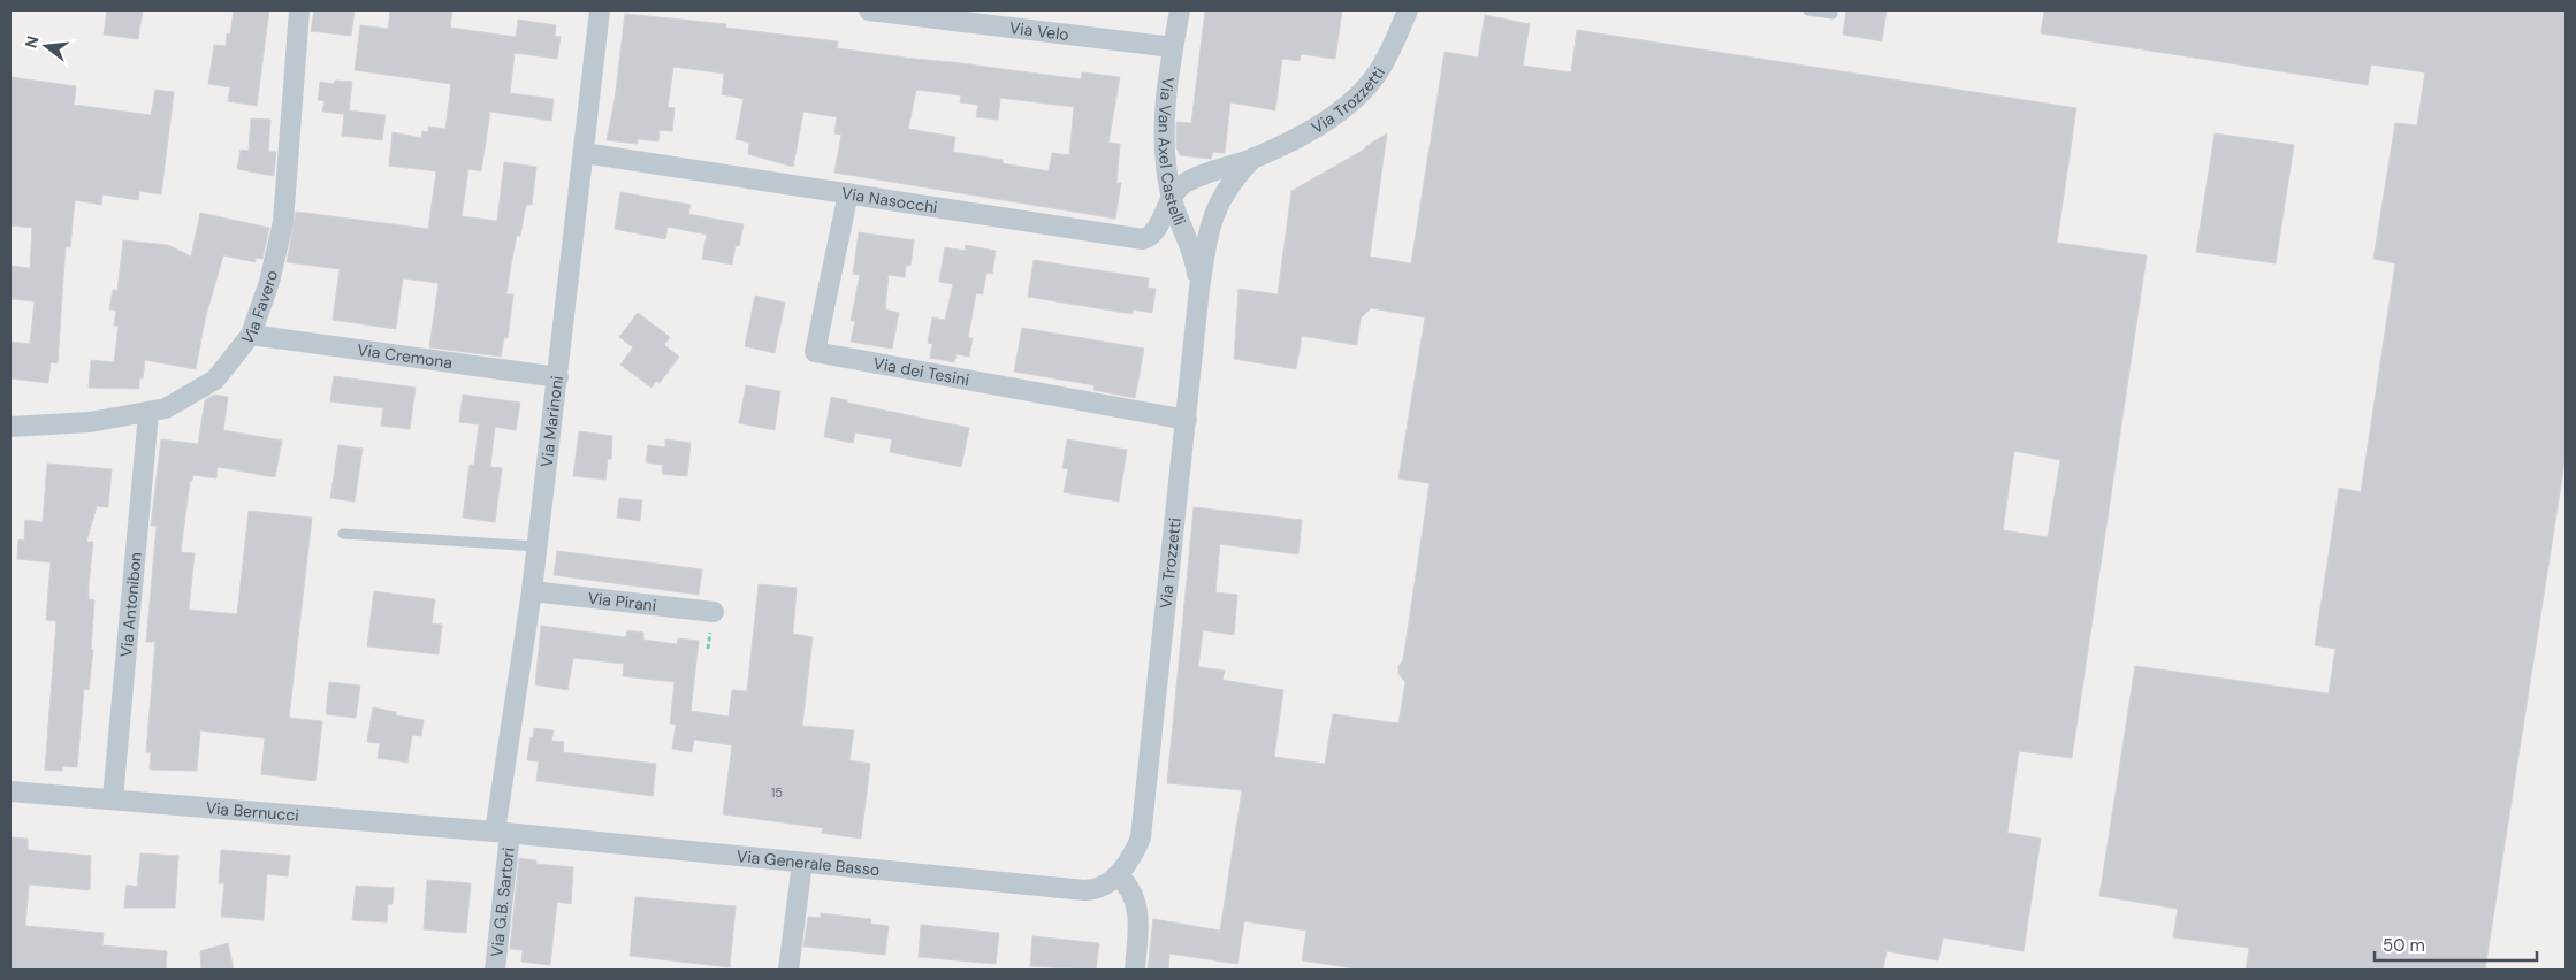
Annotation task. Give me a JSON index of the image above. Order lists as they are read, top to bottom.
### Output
{
  "streets": {
    "street": [
      "Via Velo",
      "Via Trozzetti",
      "Via Van Axel Castelli",
      "Via Nasocchi",
      "Via Favero",
      "Via Cremona",
      "Via dei Tesini",
      "Via Marinoni",
      "Via Pirani",
      "Via Antonibon",
      "Via Bernucci",
      "Via Generale Basso",
      "Via G.B. Sartori"
    ]
  },
  "crossings": [
    ["Via Velo", "Via Van Axel Castelli"],
    ["Via Trozzetti", "Via Van Axel Castelli"],
    ["Via Trozzetti", "Via Nasocchi"],
    ["Via Trozzetti", "Via dei Tesini"],
    ["Via Trozzetti", "Via Generale Basso"],
    ["Via Van Axel Castelli", "Via Nasocchi"],
    ["Via Nasocchi", "Via dei Tesini"],
    ["Via Nasocchi", "Via Marinoni"],
    ["Via Favero", "Via Cremona"],
    ["Via Favero", "Via Antonibon"],
    ["Via Cremona", "Via Marinoni"],
    ["Via Marinoni", "Via Pirani"],
    ["Via Marinoni", "Via Bernucci"],
    ["Via Marinoni", "Via Generale Basso"],
    ["Via Marinoni", "Via G.B. Sartori"],
    ["Via Antonibon", "Via Bernucci"],
    ["Via Bernucci", "Via Generale Basso"],
    ["Via Bernucci", "Via G.B. Sartori"],
    ["Via Generale Basso", "Via G.B. Sartori"]
  ],
  "house_numbers": ["15"],
  "scale_bar": "50 m",
  "north": "left"
}
